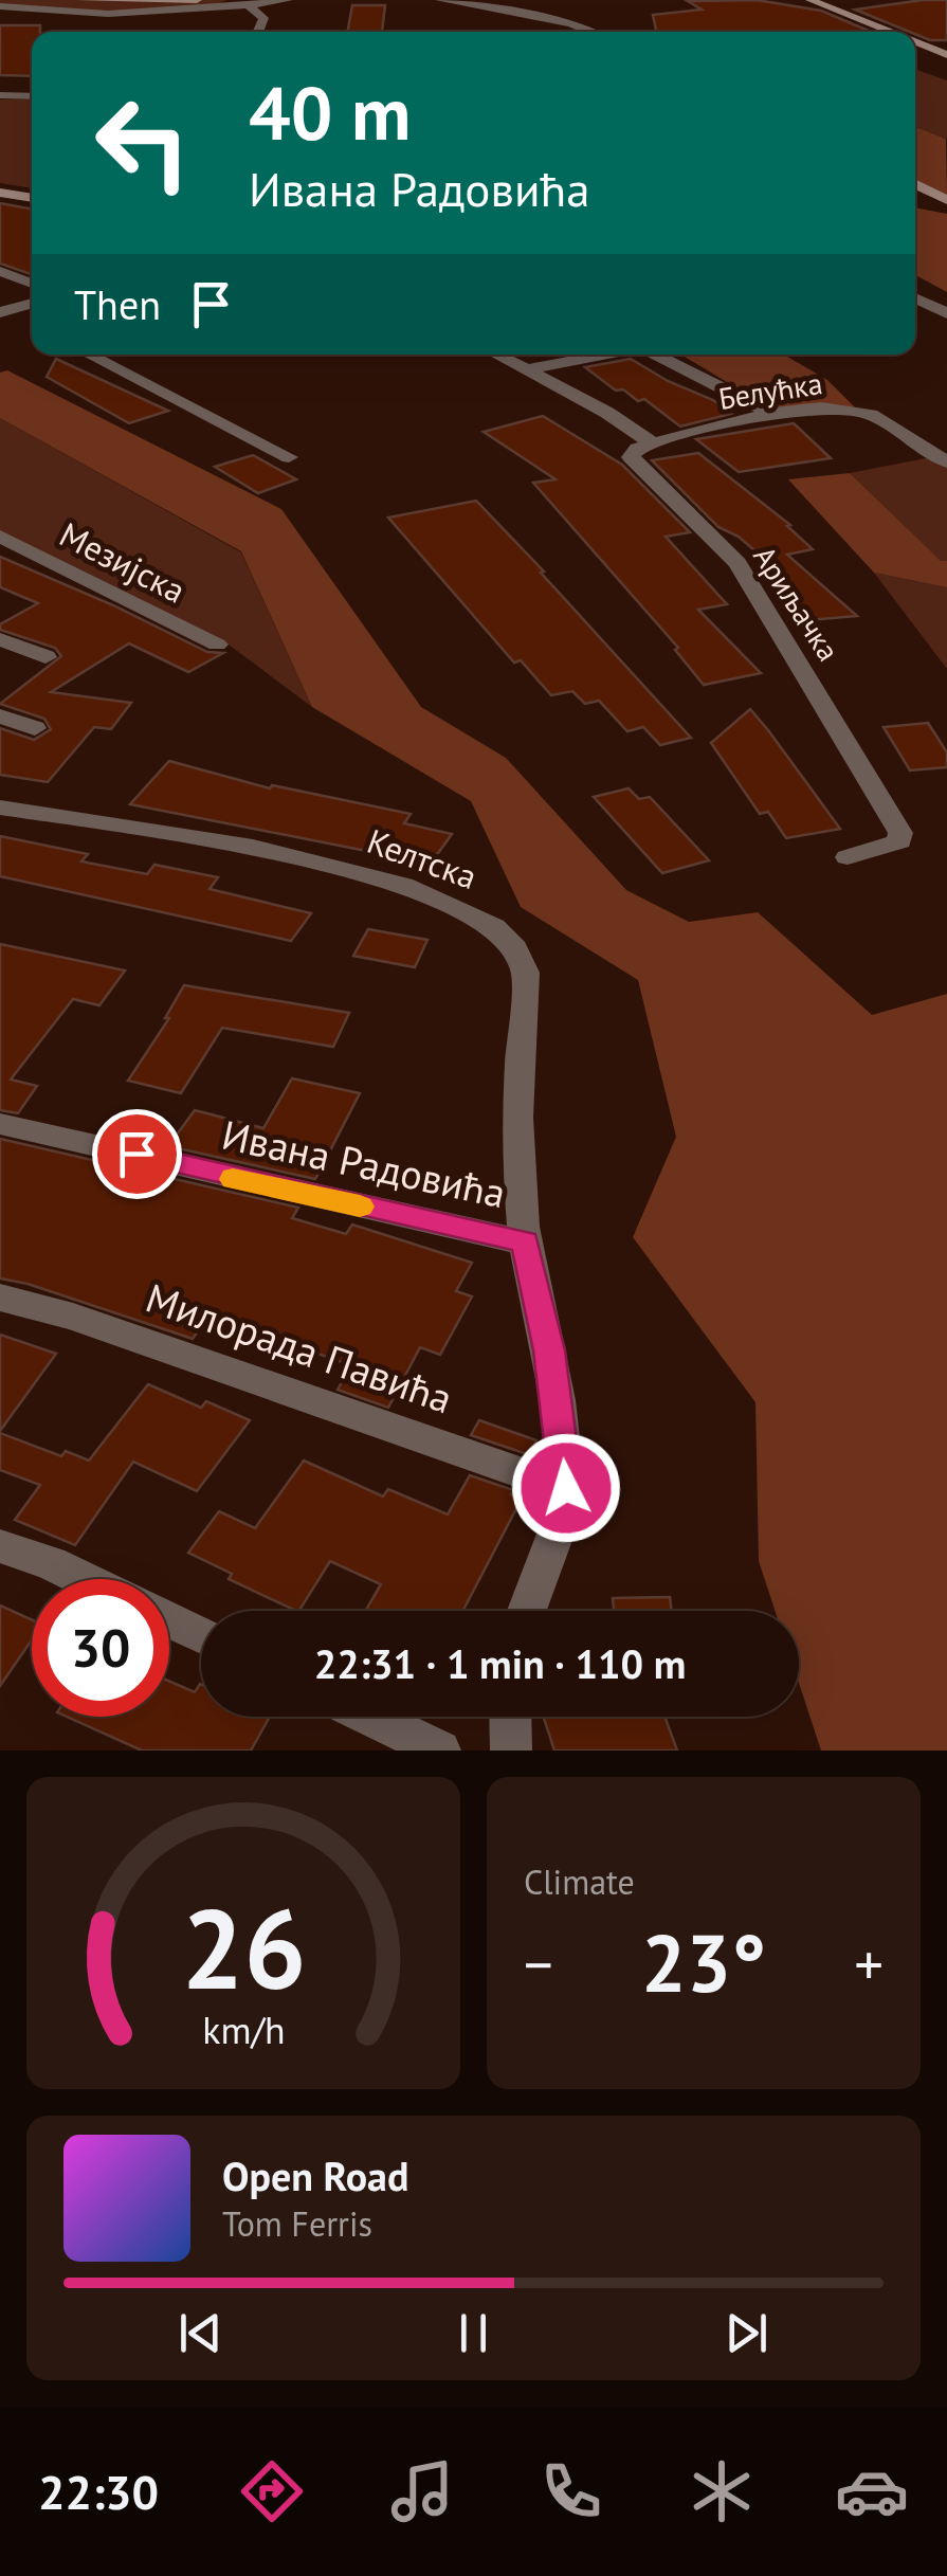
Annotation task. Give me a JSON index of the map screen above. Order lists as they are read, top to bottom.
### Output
{
  "streets": {
    "street": [
      "Белућка",
      "Мезијска",
      "Ариљачка",
      "Келтска",
      "Ивана Радовића",
      "Милорада Павића"
    ]
  },
  "crossings": [
    ["Белућка", "Ариљачка"],
    ["Келтска", "Ивана Радовића"],
    ["Келтска", "Милорада Павића"]
  ],
  "page": {
    "turn": ["40 m", "Ивана Радовића"],
    "then": "Then",
    "limit": "30",
    "trip": "22:31 · 1 min · 110 m",
    "tile": "Climate",
    "heat": ["−", "23°", "+"],
    "song": ["Open Road", "Tom Ferris"],
    "tabs": "22:30",
    "gauge": ["26", "km/h"]
  }
}
